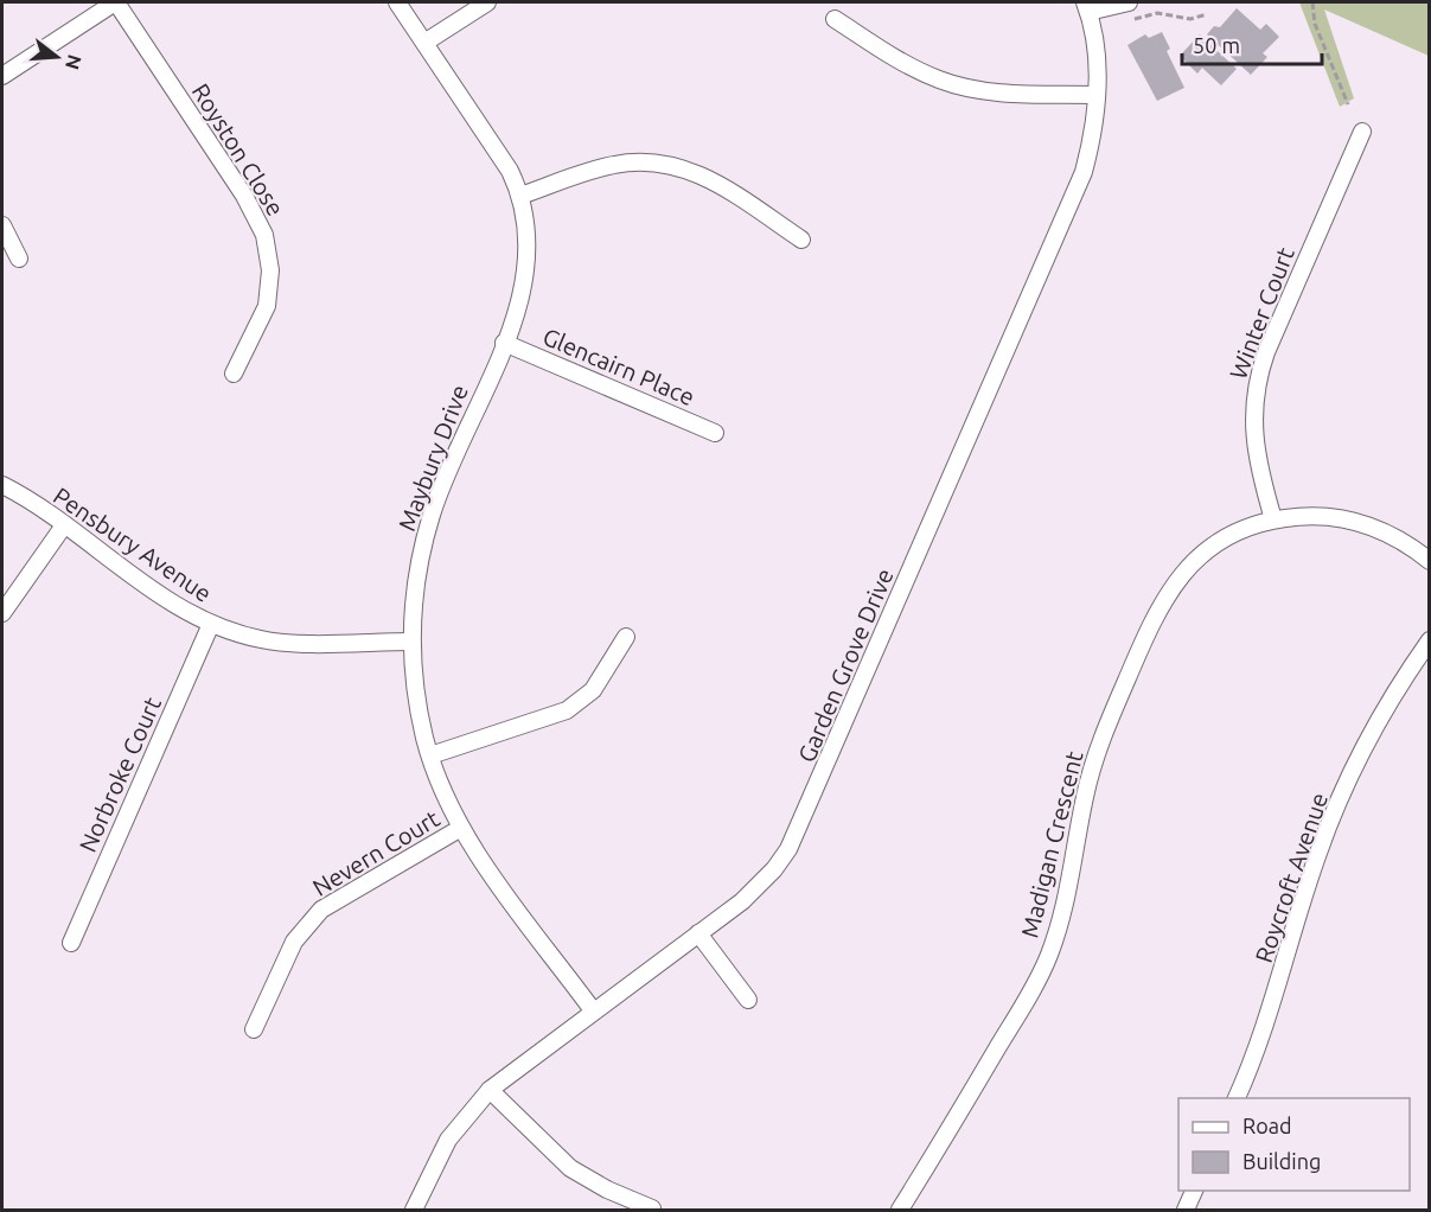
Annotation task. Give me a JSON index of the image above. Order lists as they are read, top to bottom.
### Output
{
  "streets": {
    "street": [
      "Royston Close",
      "Winter Court",
      "Glencairn Place",
      "Maybury Drive",
      "Pensbury Avenue",
      "Garden Grove Drive",
      "Norbroke Court",
      "Madigan Crescent",
      "Nevern Court",
      "Roycroft Avenue"
    ]
  },
  "crossings": [
    ["Winter Court", "Madigan Crescent"],
    ["Glencairn Place", "Maybury Drive"],
    ["Maybury Drive", "Pensbury Avenue"],
    ["Maybury Drive", "Garden Grove Drive"],
    ["Maybury Drive", "Nevern Court"],
    ["Pensbury Avenue", "Norbroke Court"]
  ],
  "legend": ["Road", "Building"],
  "scale_bar": "50 m",
  "north": "right"
}
